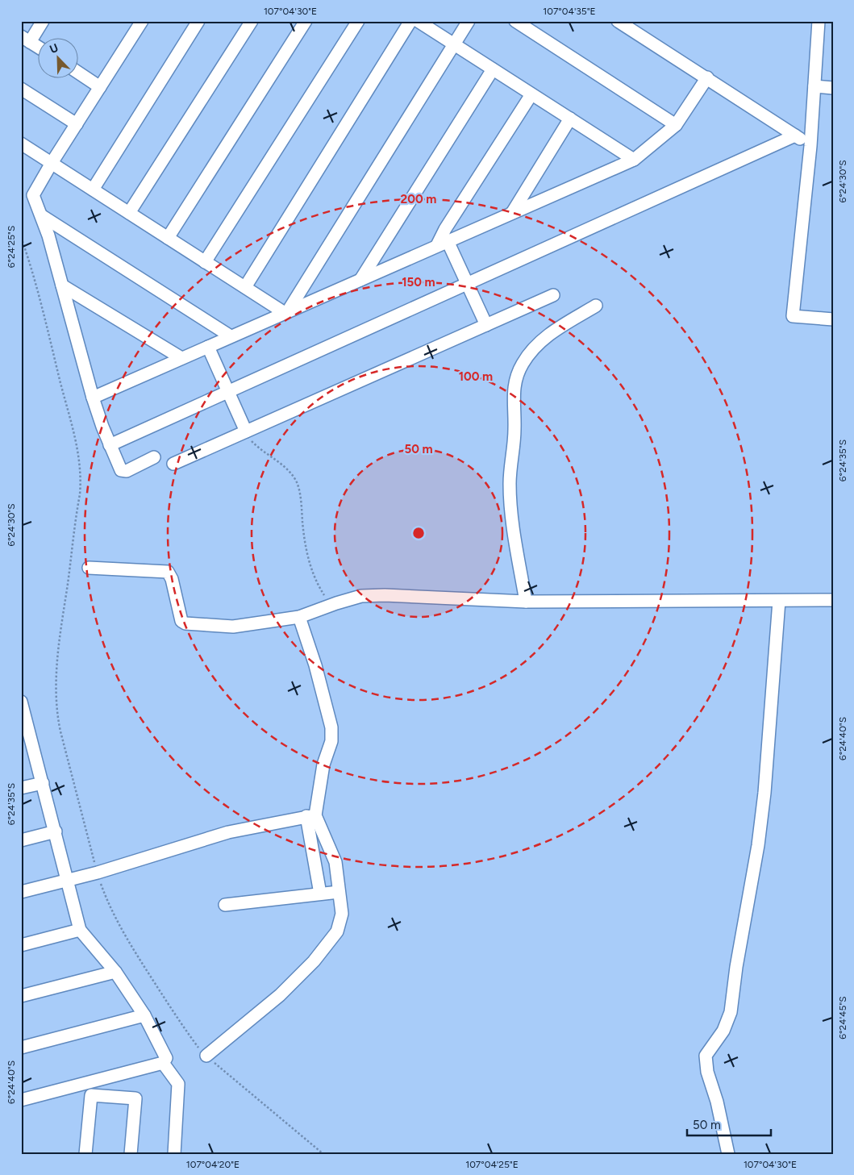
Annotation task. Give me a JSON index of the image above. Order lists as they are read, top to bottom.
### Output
{
  "scale_bar": "50 m",
  "north": "top left",
  "coordinates": [
    "107°04'30\"E",
    "107°04'35\"E",
    "6°24'30\"S",
    "6°24'25\"S",
    "6°24'35\"S",
    "6°24'40\"S",
    "6°24'45\"S",
    "107°04'20\"E",
    "107°04'25\"E"
  ],
  "rings": [
    "200 m",
    "150 m",
    "100 m",
    "50 m"
  ]
}
